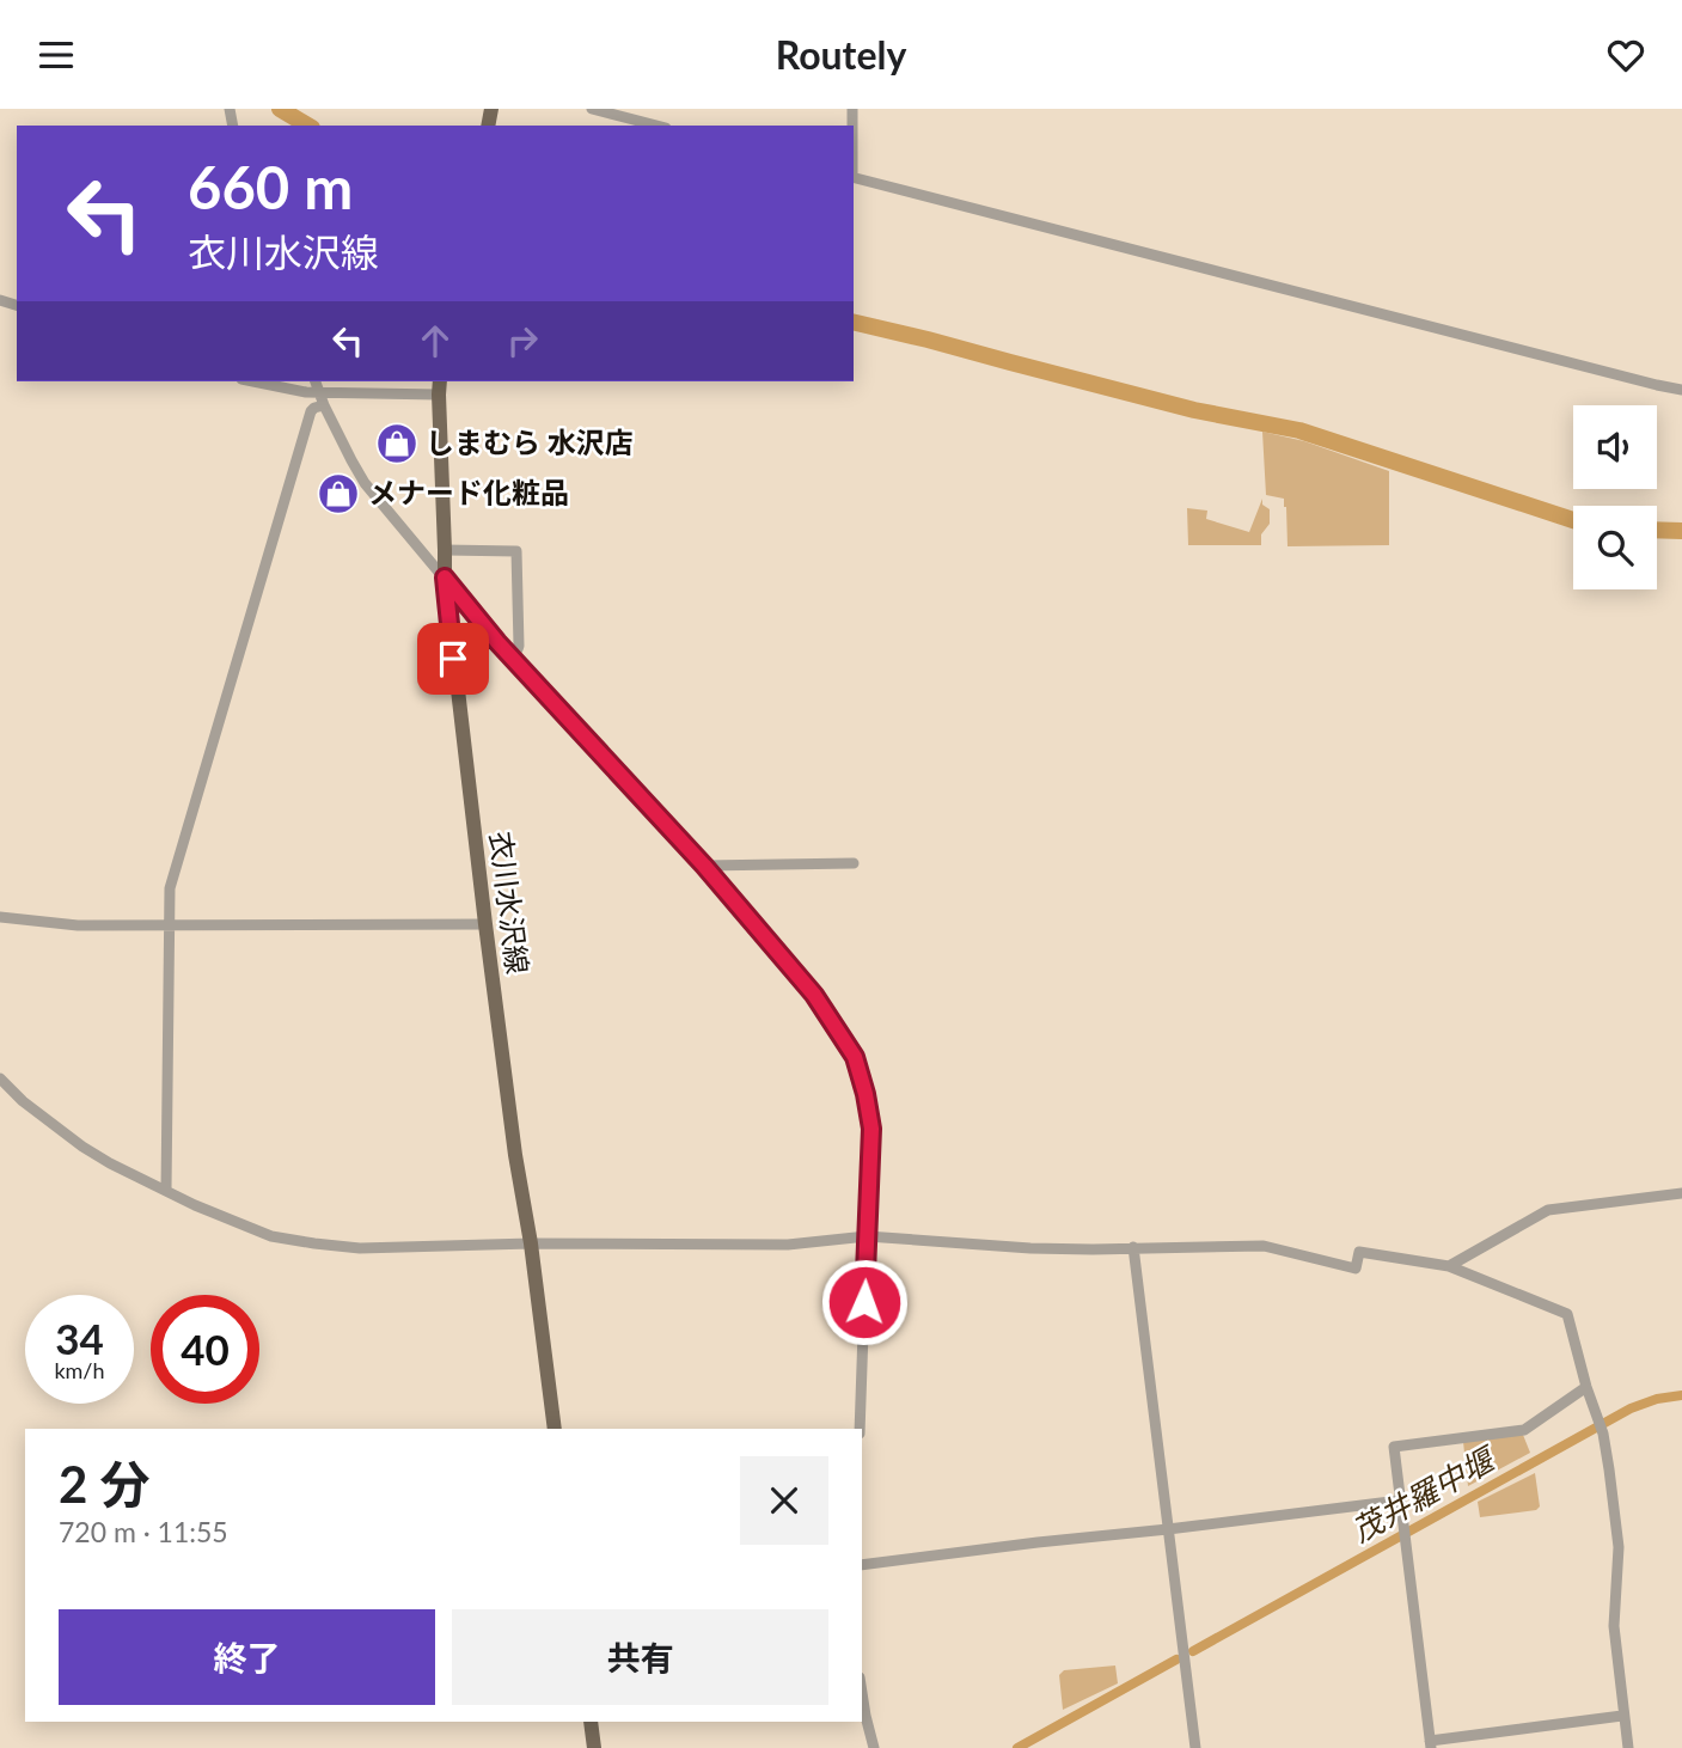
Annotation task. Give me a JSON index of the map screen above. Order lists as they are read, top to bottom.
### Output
{
  "streets": {
    "main road": ["衣川水沢線"]
  },
  "water": ["茂井羅中堰"],
  "places": {
    "shop": ["しまむら 水沢店", "メナード化粧品"]
  },
  "page": {
    "header": "Routely",
    "turn": ["660 m", "衣川水沢線"],
    "speed": "34 km/h",
    "limit": "40",
    "heading": ["2 分", "720 m · 11:55"],
    "buttons": ["終了", "共有"]
  }
}
